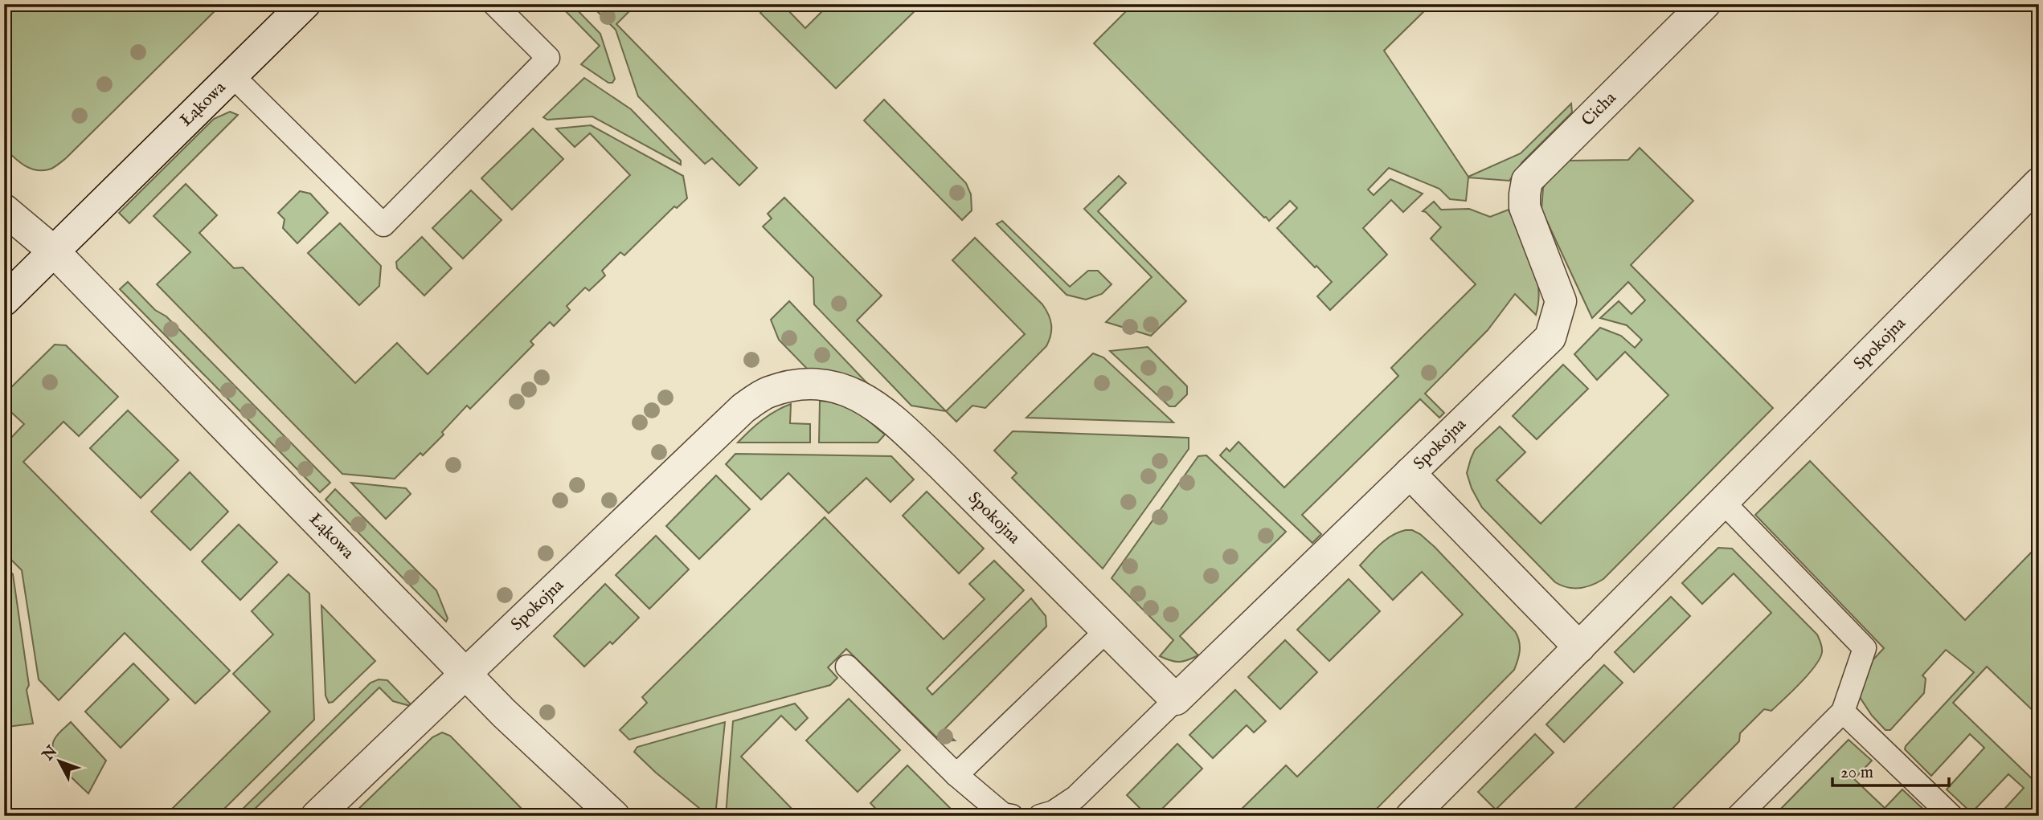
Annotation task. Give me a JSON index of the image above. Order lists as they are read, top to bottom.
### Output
{
  "streets": {
    "street": ["Łąkowa", "Cicha", "Spokojna"]
  },
  "crossings": [
    ["Łąkowa", "Spokojna"],
    ["Cicha", "Spokojna"]
  ],
  "scale_bar": "20 m",
  "north": "top left"
}
